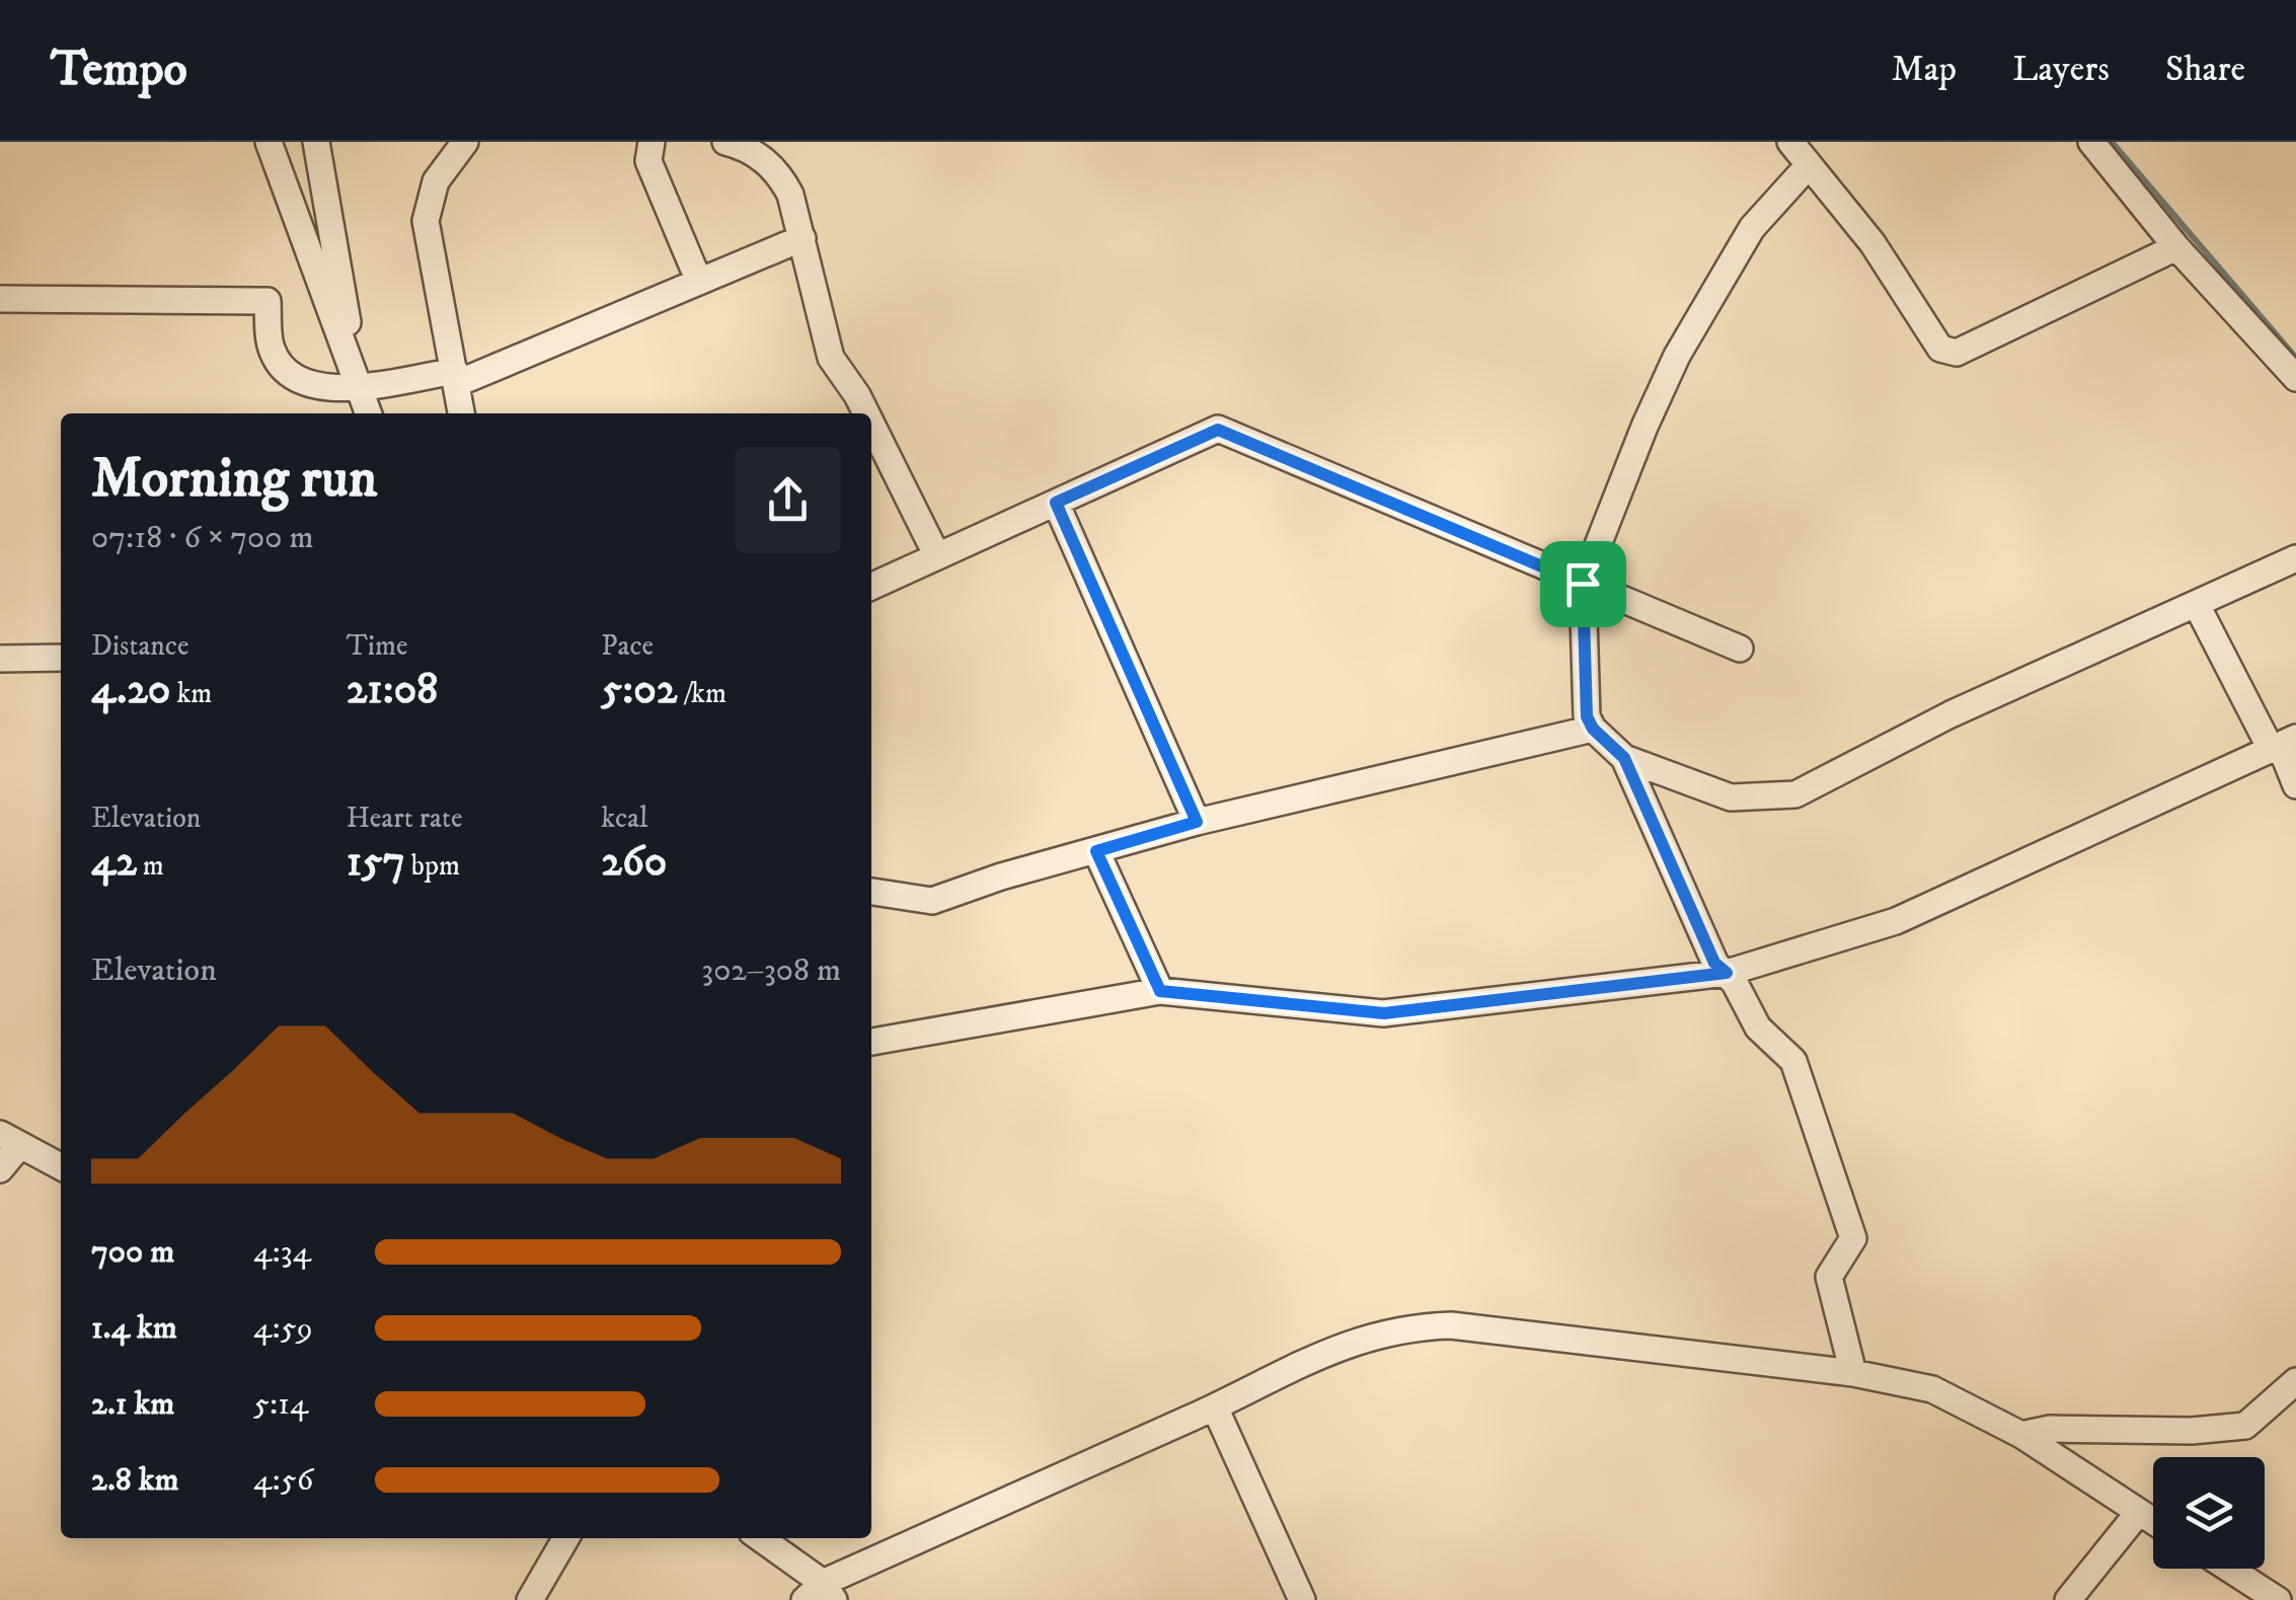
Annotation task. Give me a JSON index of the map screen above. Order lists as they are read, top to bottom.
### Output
{
  "page": {
    "header": "Tempo",
    "nav": ["Map", "Layers", "Share"],
    "heading": ["Morning run", "07:18 · 6 × 700 m"],
    "stats": [
      ["Distance", "4.20 km"],
      ["Time", "21:08"],
      ["Pace", "5:02 /km"],
      ["Elevation", "42 m"],
      ["Heart rate", "157 bpm"],
      ["kcal", "260"]
    ],
    "chart": ["Elevation", "302–308 m"],
    "list": [
      {
        "name": "700 m",
        "note": "4:34"
      },
      {
        "name": "1.4 km",
        "note": "4:59"
      },
      {
        "name": "2.1 km",
        "note": "5:14"
      },
      {
        "name": "2.8 km",
        "note": "4:56"
      }
    ]
  }
}
